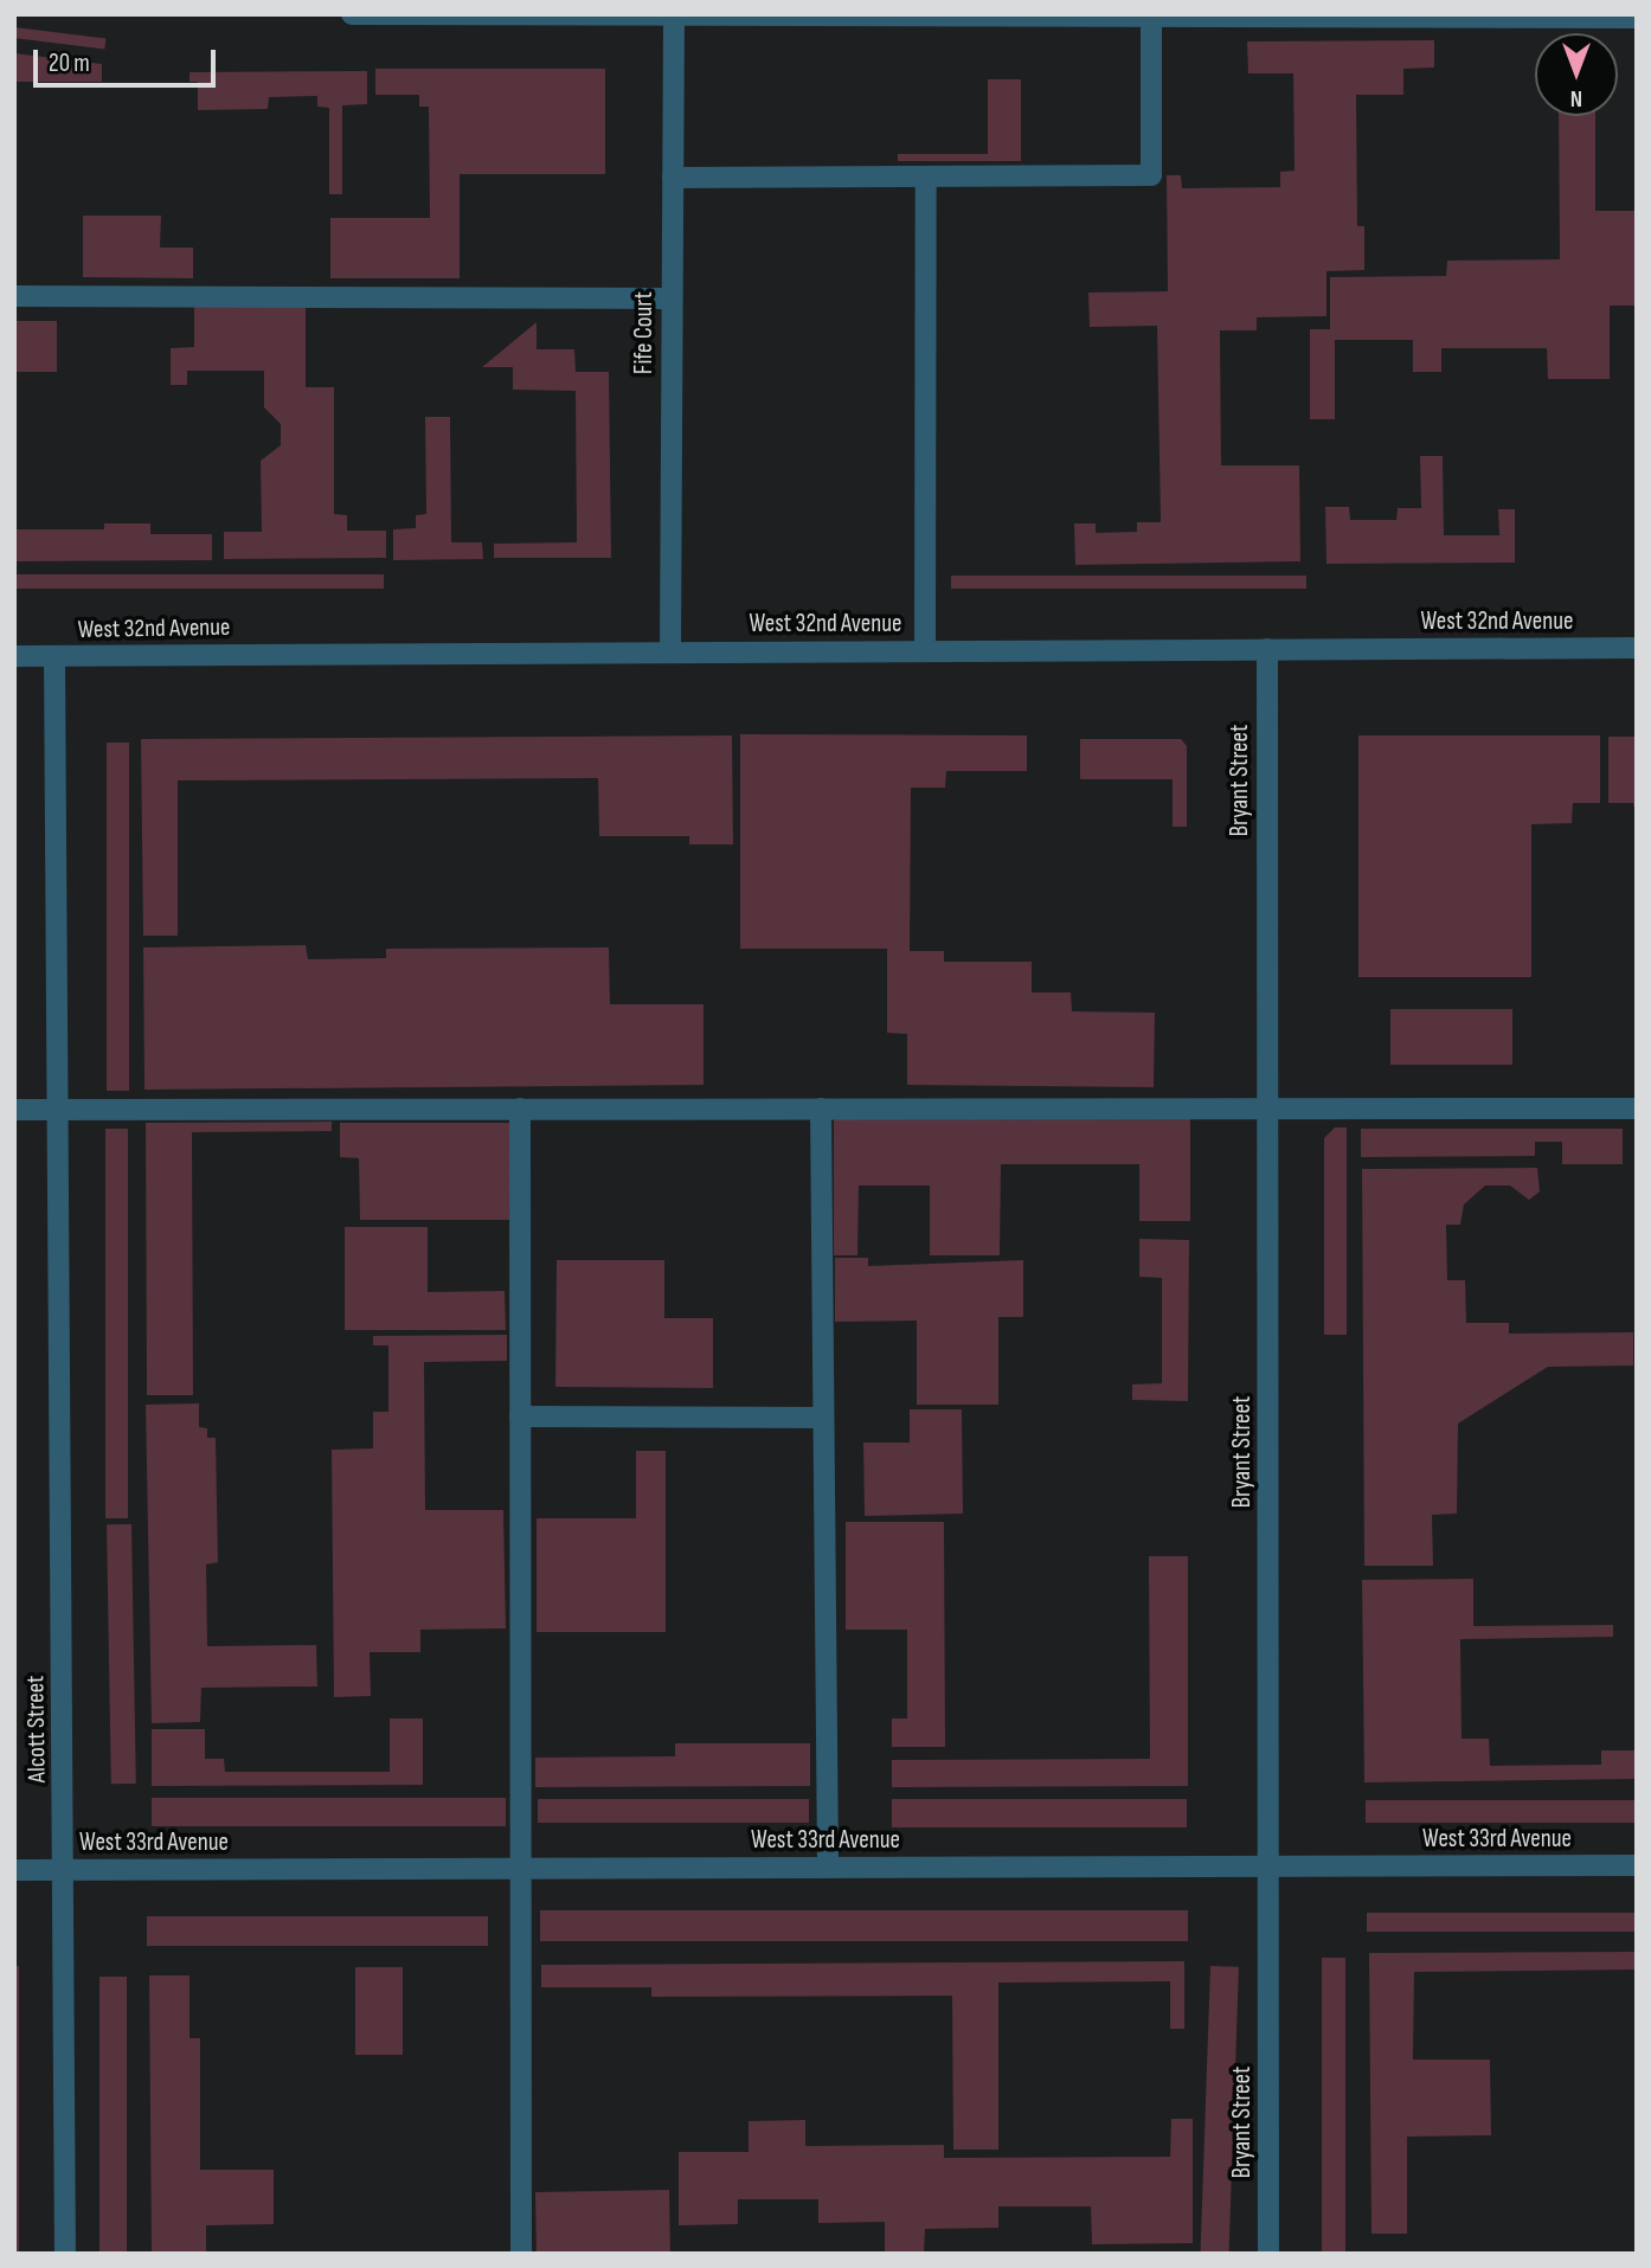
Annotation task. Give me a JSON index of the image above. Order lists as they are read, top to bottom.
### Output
{
  "streets": {
    "street": [
      "Fife Court",
      "West 32nd Avenue",
      "Bryant Street",
      "Alcott Street",
      "West 33rd Avenue"
    ]
  },
  "crossings": [
    ["Fife Court", "West 32nd Avenue"],
    ["West 32nd Avenue", "Bryant Street"],
    ["West 32nd Avenue", "Alcott Street"],
    ["Bryant Street", "West 33rd Avenue"],
    ["Alcott Street", "West 33rd Avenue"]
  ],
  "scale_bar": "20 m",
  "north": "bottom"
}
